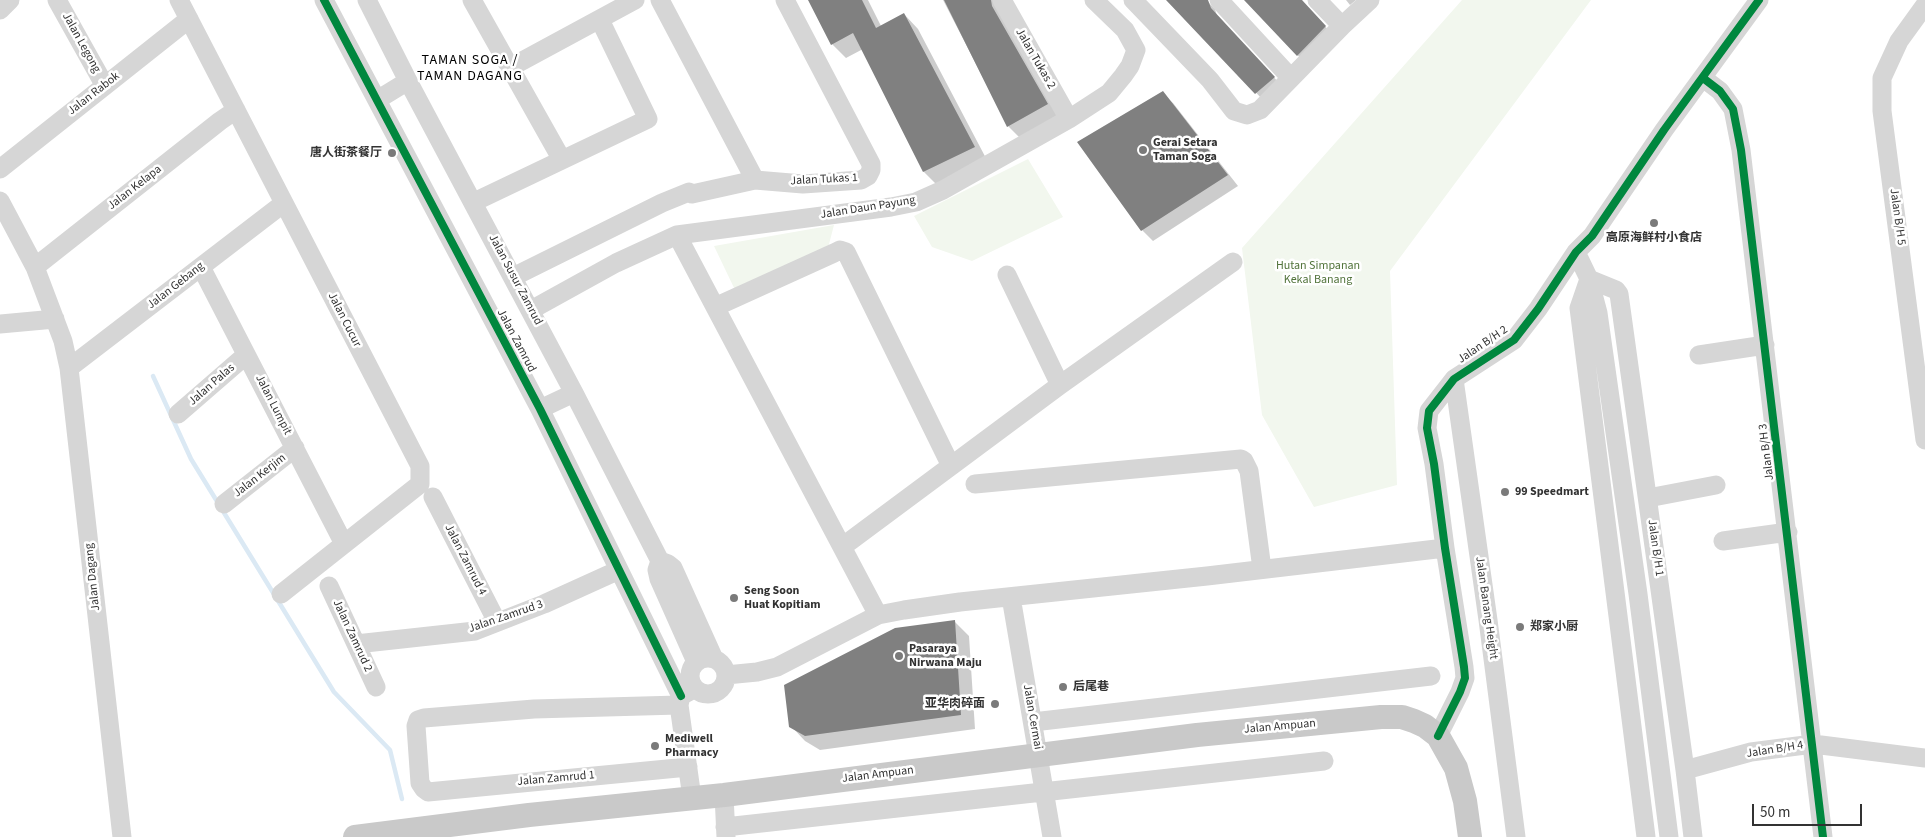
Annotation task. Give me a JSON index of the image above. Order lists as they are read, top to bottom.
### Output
{
  "streets": {
    "main road": ["Jalan Ampuan"],
    "street": [
      "Jalan Legong",
      "Jalan Tukas 2",
      "Jalan Rabok",
      "Jalan Tukas 1",
      "Jalan Kelapa",
      "Jalan Daun Payung",
      "Jalan B/H 5",
      "Jalan Susur Zamrud",
      "Jalan Gebang",
      "Jalan Cucur",
      "Jalan Zamrud",
      "Jalan B/H 2",
      "Jalan Palas",
      "Jalan Lumpit",
      "Jalan B/H 3",
      "Jalan Kerjim",
      "Jalan B/H 1",
      "Jalan Zamrud 4",
      "Jalan Dagang",
      "Jalan Banang Height",
      "Jalan Zamrud 3",
      "Jalan Zamrud 2",
      "Jalan Cermai",
      "Jalan B/H 4",
      "Jalan Zamrud 1"
    ]
  },
  "crossings": [
    ["Jalan Legong", "Jalan Rabok"],
    ["Jalan Tukas 2", "Jalan Daun Payung"],
    ["Jalan Rabok", "Jalan Cucur"],
    ["Jalan Tukas 1", "Jalan Susur Zamrud"],
    ["Jalan Kelapa", "Jalan Cucur"],
    ["Jalan Kelapa", "Jalan Dagang"],
    ["Jalan Daun Payung", "Jalan Susur Zamrud"],
    ["Jalan Gebang", "Jalan Cucur"],
    ["Jalan Gebang", "Jalan Lumpit"],
    ["Jalan Gebang", "Jalan Dagang"],
    ["Jalan Cucur", "Jalan Lumpit"],
    ["Jalan Zamrud", "Jalan Zamrud 3"],
    ["Jalan Zamrud", "Jalan Ampuan"],
    ["Jalan Zamrud", "Jalan Zamrud 1"],
    ["Jalan B/H 2", "Jalan B/H 3"],
    ["Jalan B/H 2", "Jalan Banang Height"],
    ["Jalan B/H 2", "Jalan Ampuan"],
    ["Jalan Palas", "Jalan Lumpit"],
    ["Jalan Lumpit", "Jalan Kerjim"],
    ["Jalan B/H 3", "Jalan B/H 4"],
    ["Jalan B/H 1", "Jalan B/H 4"],
    ["Jalan Zamrud 4", "Jalan Zamrud 3"],
    ["Jalan Zamrud 3", "Jalan Zamrud 2"],
    ["Jalan Cermai", "Jalan Ampuan"]
  ],
  "districts": ["TAMAN SOGA / TAMAN DAGANG"],
  "parks": ["Hutan Simpanan Kekal Banang"],
  "places": [
    "Gerai Setara Taman Soga",
    "唐人街茶餐厅",
    "高原海鲜村小食店",
    "99 Speedmart",
    "Seng Soon Huat Kopitiam",
    "郑家小厨",
    "Pasaraya Nirwana Maju",
    "后尾巷",
    "亚华肉碎面",
    "Mediwell Pharmacy"
  ],
  "scale_bar": "50 m"
}
